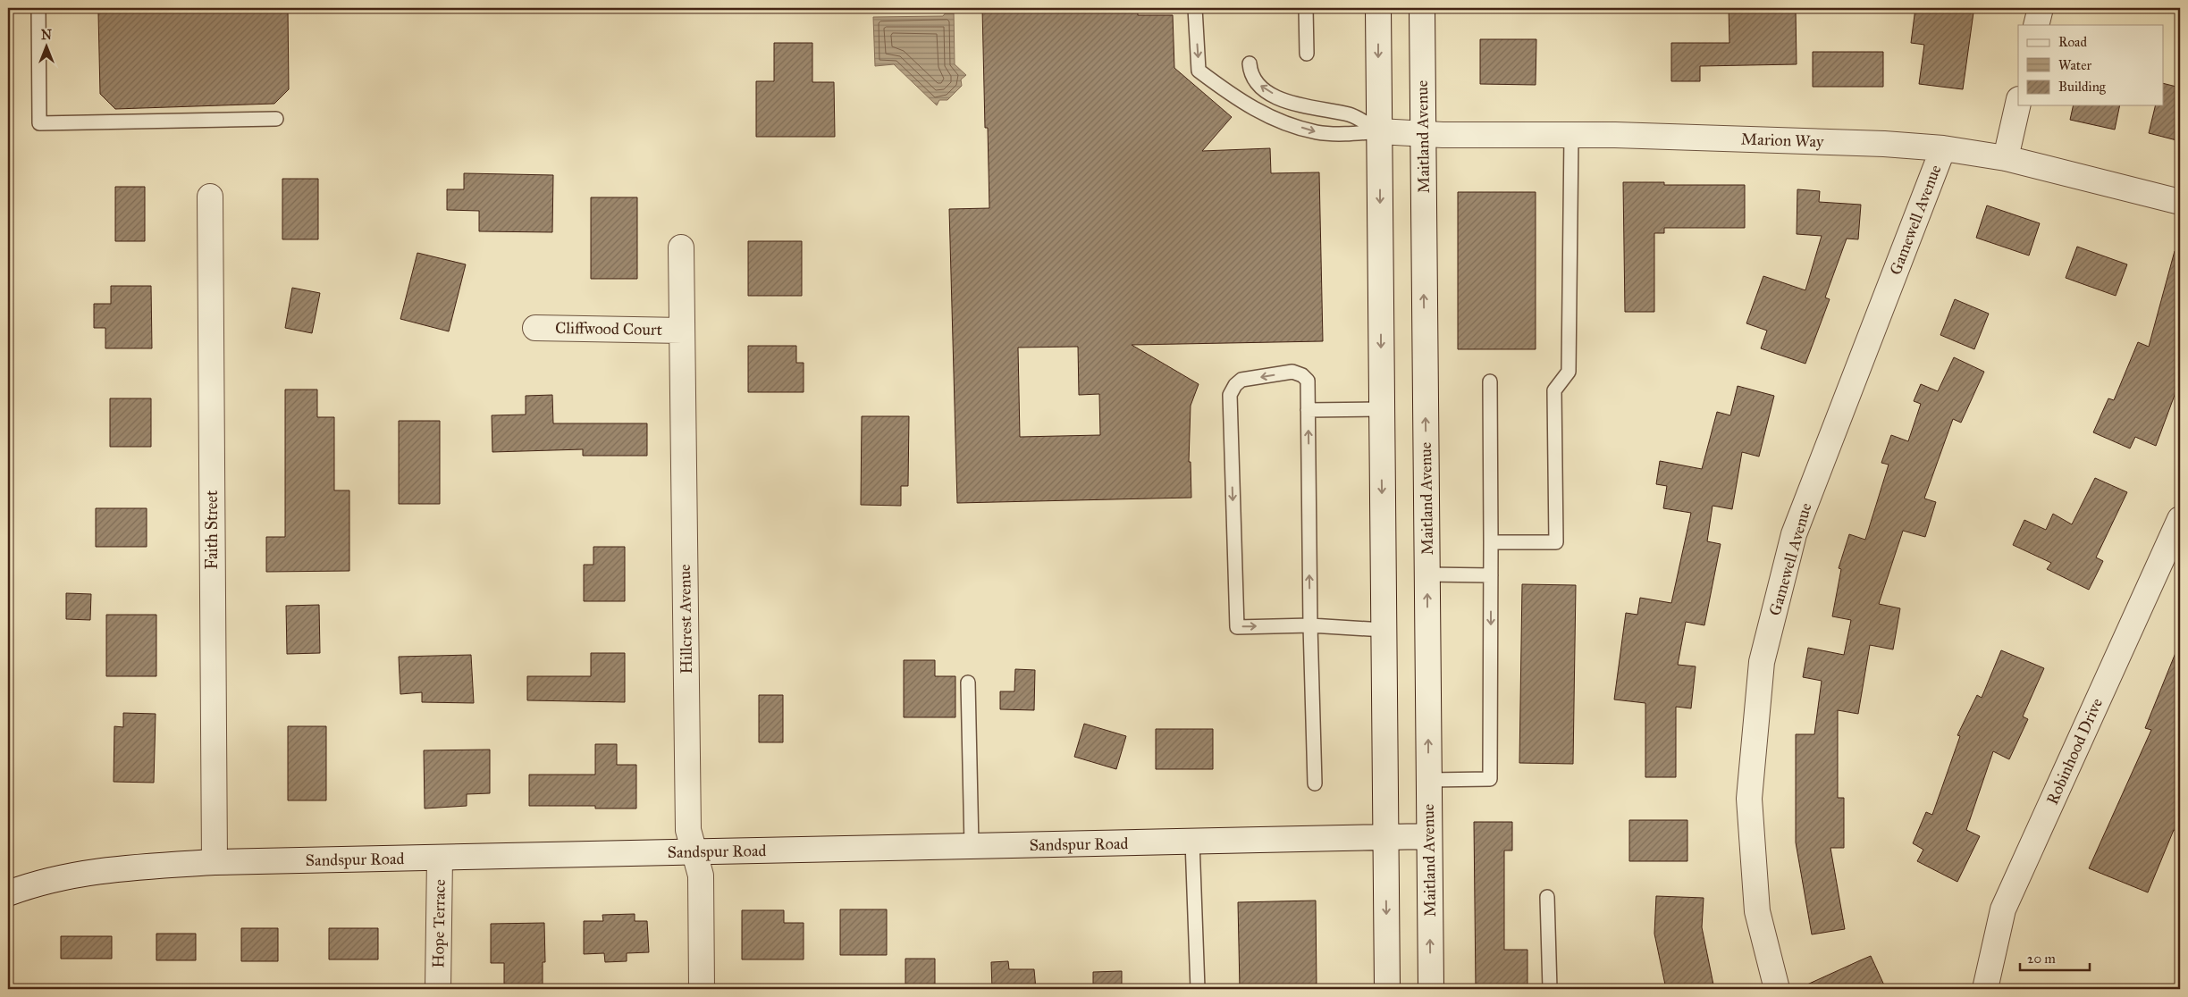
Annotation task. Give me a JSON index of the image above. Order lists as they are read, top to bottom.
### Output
{
  "streets": {
    "street": [
      "Maitland Avenue",
      "Marion Way",
      "Gamewell Avenue",
      "Cliffwood Court",
      "Faith Street",
      "Hillcrest Avenue",
      "Robinhood Drive",
      "Sandspur Road",
      "Hope Terrace"
    ]
  },
  "crossings": [
    ["Maitland Avenue", "Marion Way"],
    ["Maitland Avenue", "Sandspur Road"],
    ["Marion Way", "Gamewell Avenue"],
    ["Cliffwood Court", "Hillcrest Avenue"],
    ["Faith Street", "Sandspur Road"],
    ["Hillcrest Avenue", "Sandspur Road"],
    ["Sandspur Road", "Hope Terrace"]
  ],
  "legend": ["Road", "Water", "Building"],
  "scale_bar": "20 m",
  "north": "top"
}
